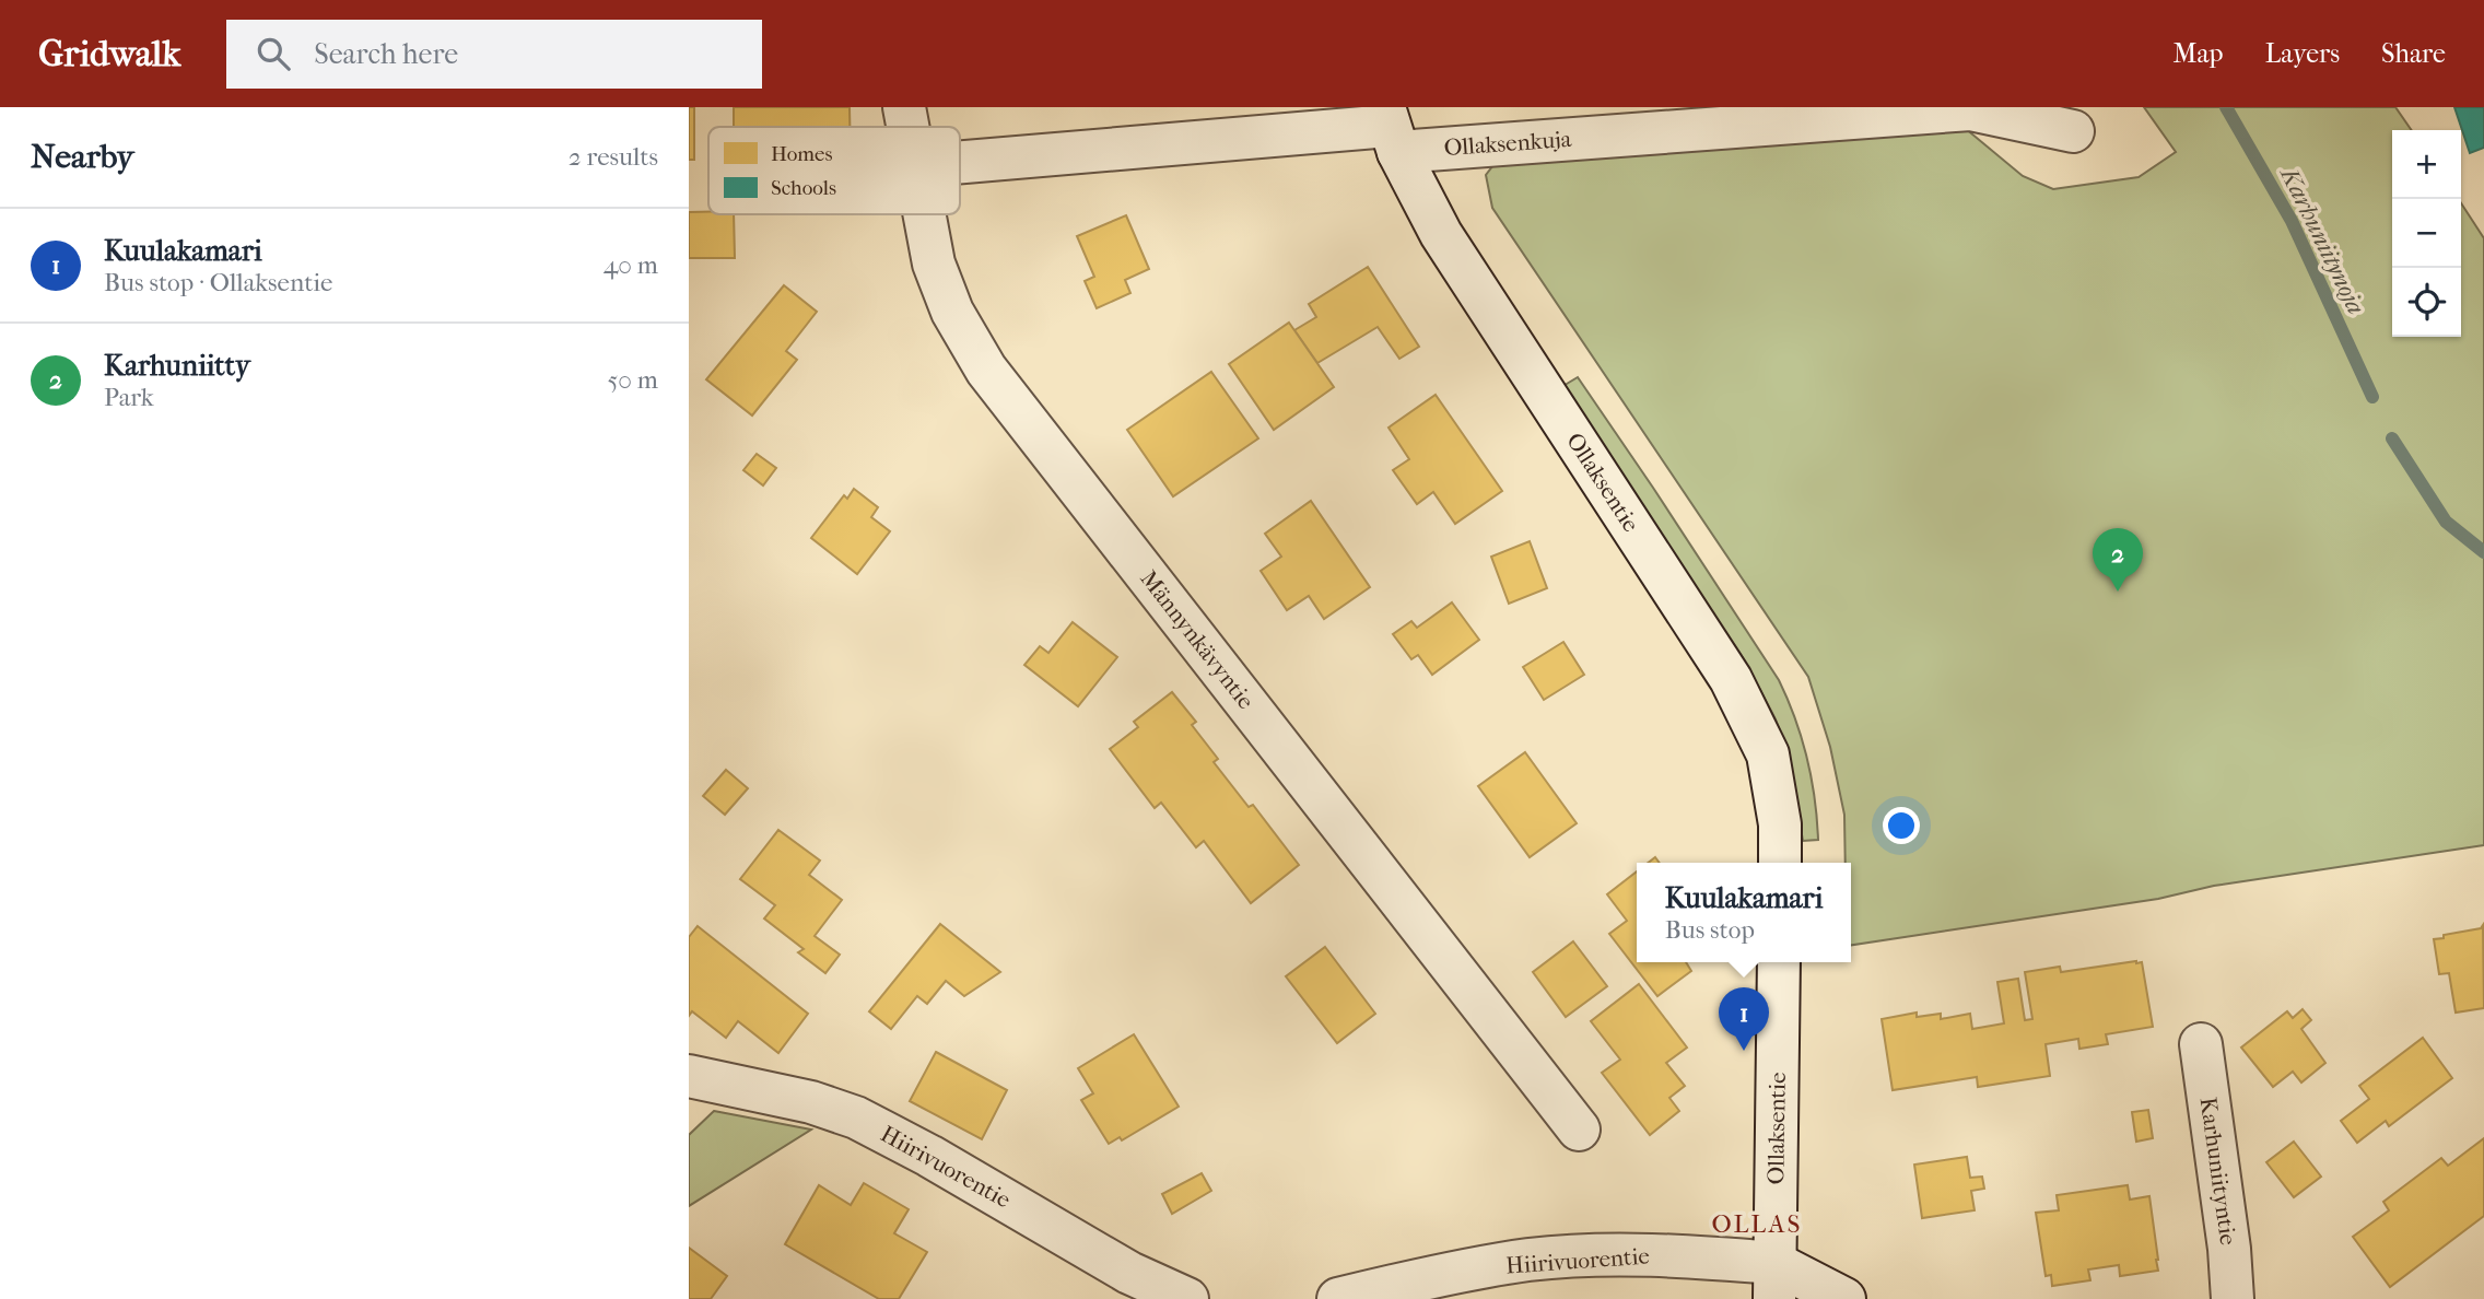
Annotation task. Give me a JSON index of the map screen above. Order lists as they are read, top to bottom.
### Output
{
  "streets": {
    "street": [
      "Ollaksenkuja",
      "Ollaksentie",
      "Männynkävyntie",
      "Hiirivuorentie",
      "Karhuniityntie"
    ]
  },
  "crossings": [
    ["Ollaksenkuja", "Ollaksentie"],
    ["Ollaksentie", "Hiirivuorentie"]
  ],
  "districts": ["OLLAS"],
  "water": ["Karhuniitynoja"],
  "legend": ["Homes", "Schools"],
  "page": {
    "header": "Gridwalk",
    "search": "Search here",
    "nav": ["Map", "Layers", "Share"],
    "heading": ["Nearby", "2 results"],
    "map_buttons": ["+", "−"],
    "list": [
      {
        "mark": "1",
        "name": "Kuulakamari",
        "note": "Bus stop · Ollaksentie",
        "value": "40 m"
      },
      {
        "mark": "2",
        "name": "Karhuniitty",
        "note": "Park",
        "value": "50 m"
      }
    ],
    "pins": ["2", "1"],
    "popup": ["Kuulakamari", "Bus stop"]
  }
}
